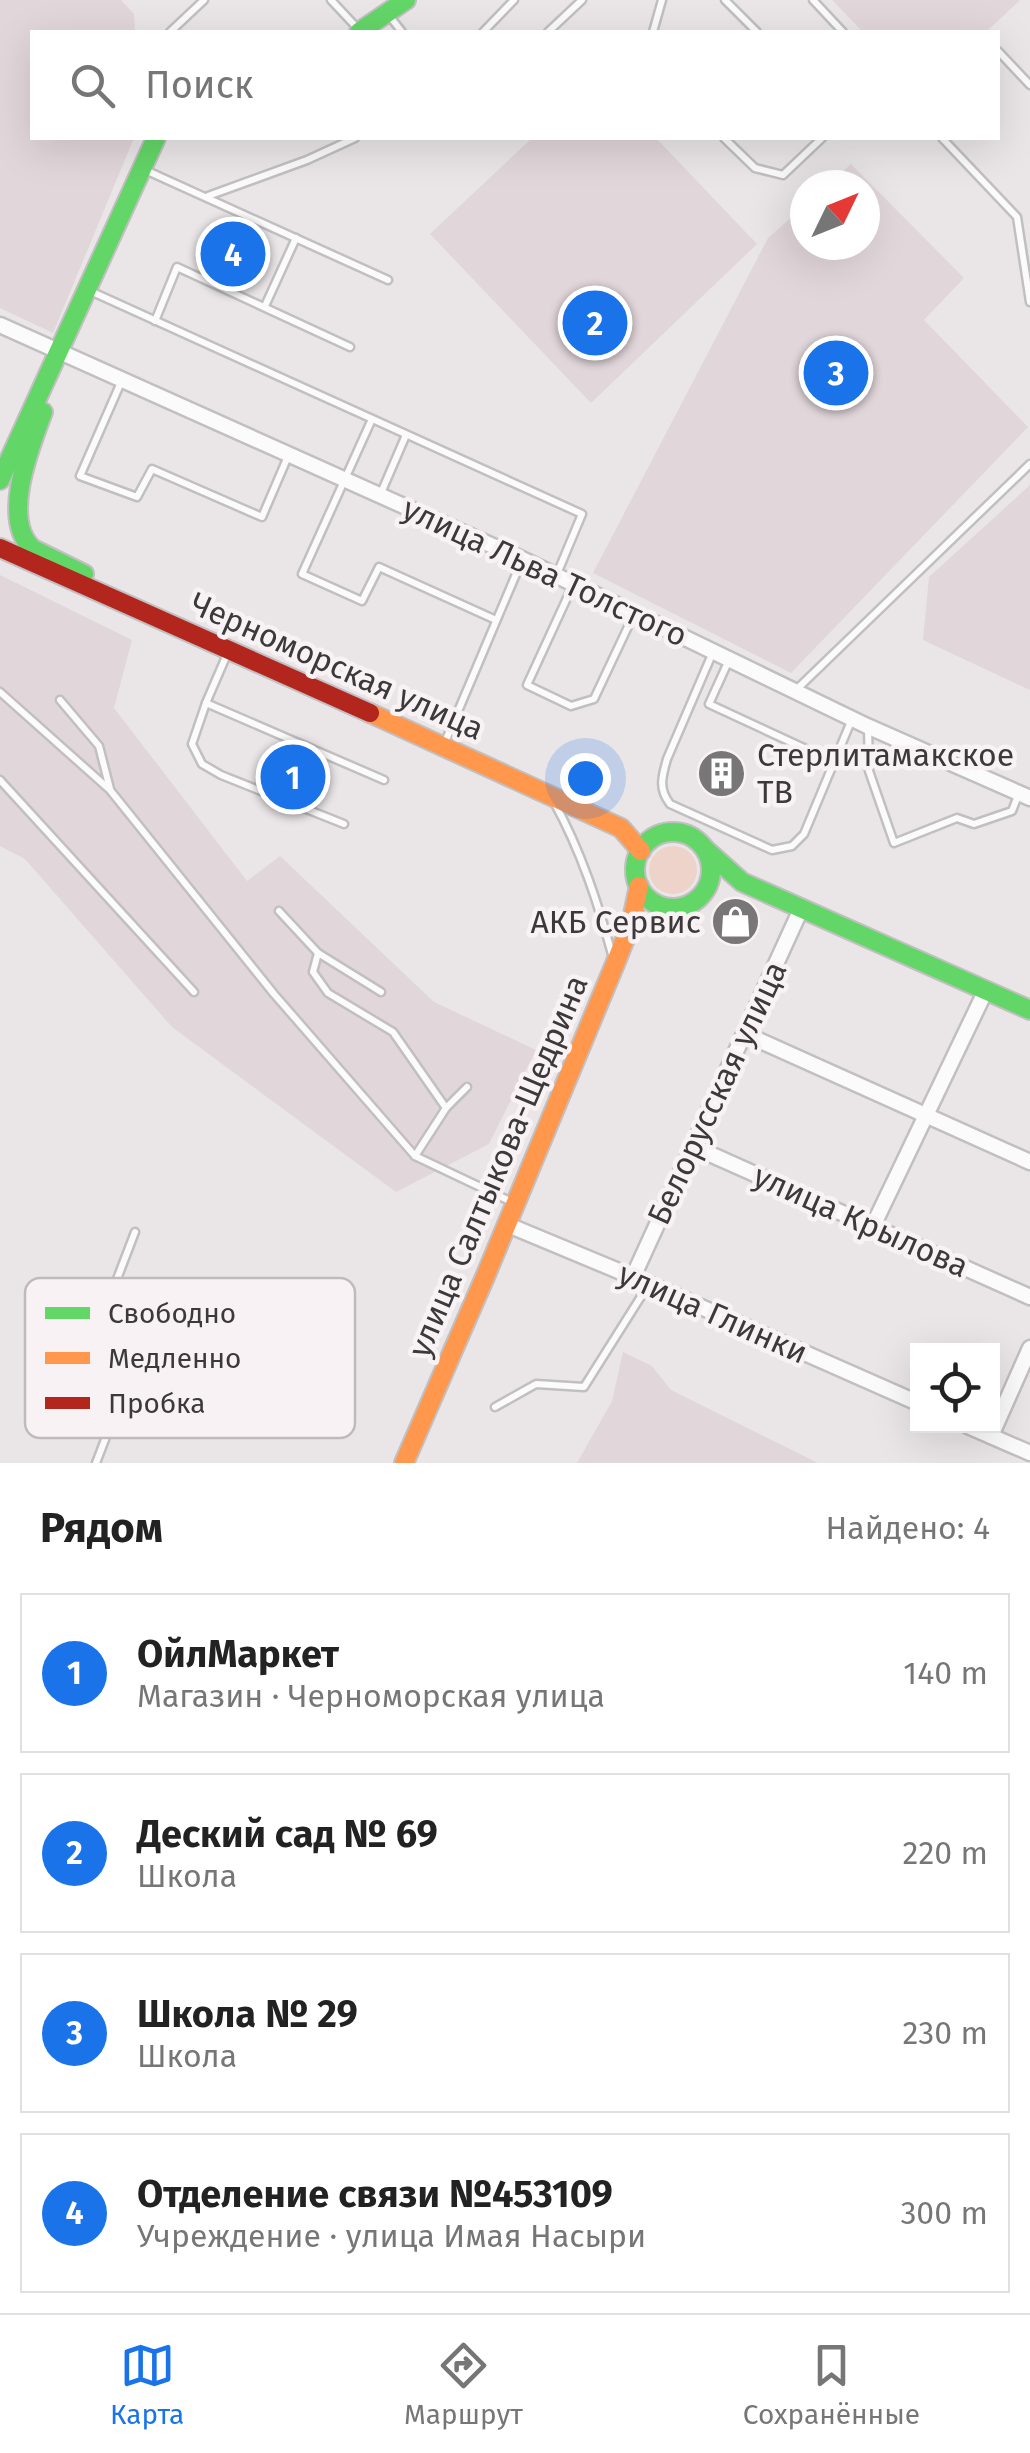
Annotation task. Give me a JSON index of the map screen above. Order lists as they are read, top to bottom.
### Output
{
  "streets": {
    "main road": ["Черноморская улица", "улица Салтыкова-Щедрина"],
    "street": [
      "улица Льва Толстого",
      "Белорусская улица",
      "улица Крылова",
      "улица Глинки"
    ]
  },
  "crossings": [
    ["Черноморская улица", "улица Салтыкова-Щедрина"],
    ["Белорусская улица", "улица Крылова"],
    ["Белорусская улица", "улица Глинки"],
    ["улица Салтыкова-Щедрина", "улица Глинки"]
  ],
  "places": {
    "building": ["Стерлитамакское ТВ"],
    "shop": ["АКБ Сервис"]
  },
  "legend": ["Свободно", "Медленно", "Пробка"],
  "north": "top right",
  "page": {
    "search": "Поиск",
    "pins": [
      "4",
      "2",
      "3",
      "1"
    ],
    "heading": ["Рядом", "Найдено: 4"],
    "list": [
      {
        "mark": "1",
        "name": "ОйлМаркет",
        "note": "Магазин · Черноморская улица",
        "value": "140 m"
      },
      {
        "mark": "2",
        "name": "Деский сад № 69",
        "note": "Школа",
        "value": "220 m"
      },
      {
        "mark": "3",
        "name": "Школа № 29",
        "note": "Школа",
        "value": "230 m"
      },
      {
        "mark": "4",
        "name": "Отделение связи №453109",
        "note": "Учреждение · улица Имая Насыри",
        "value": "300 m"
      }
    ],
    "nav": ["Карта", "Маршрут", "Сохранённые"]
  }
}
